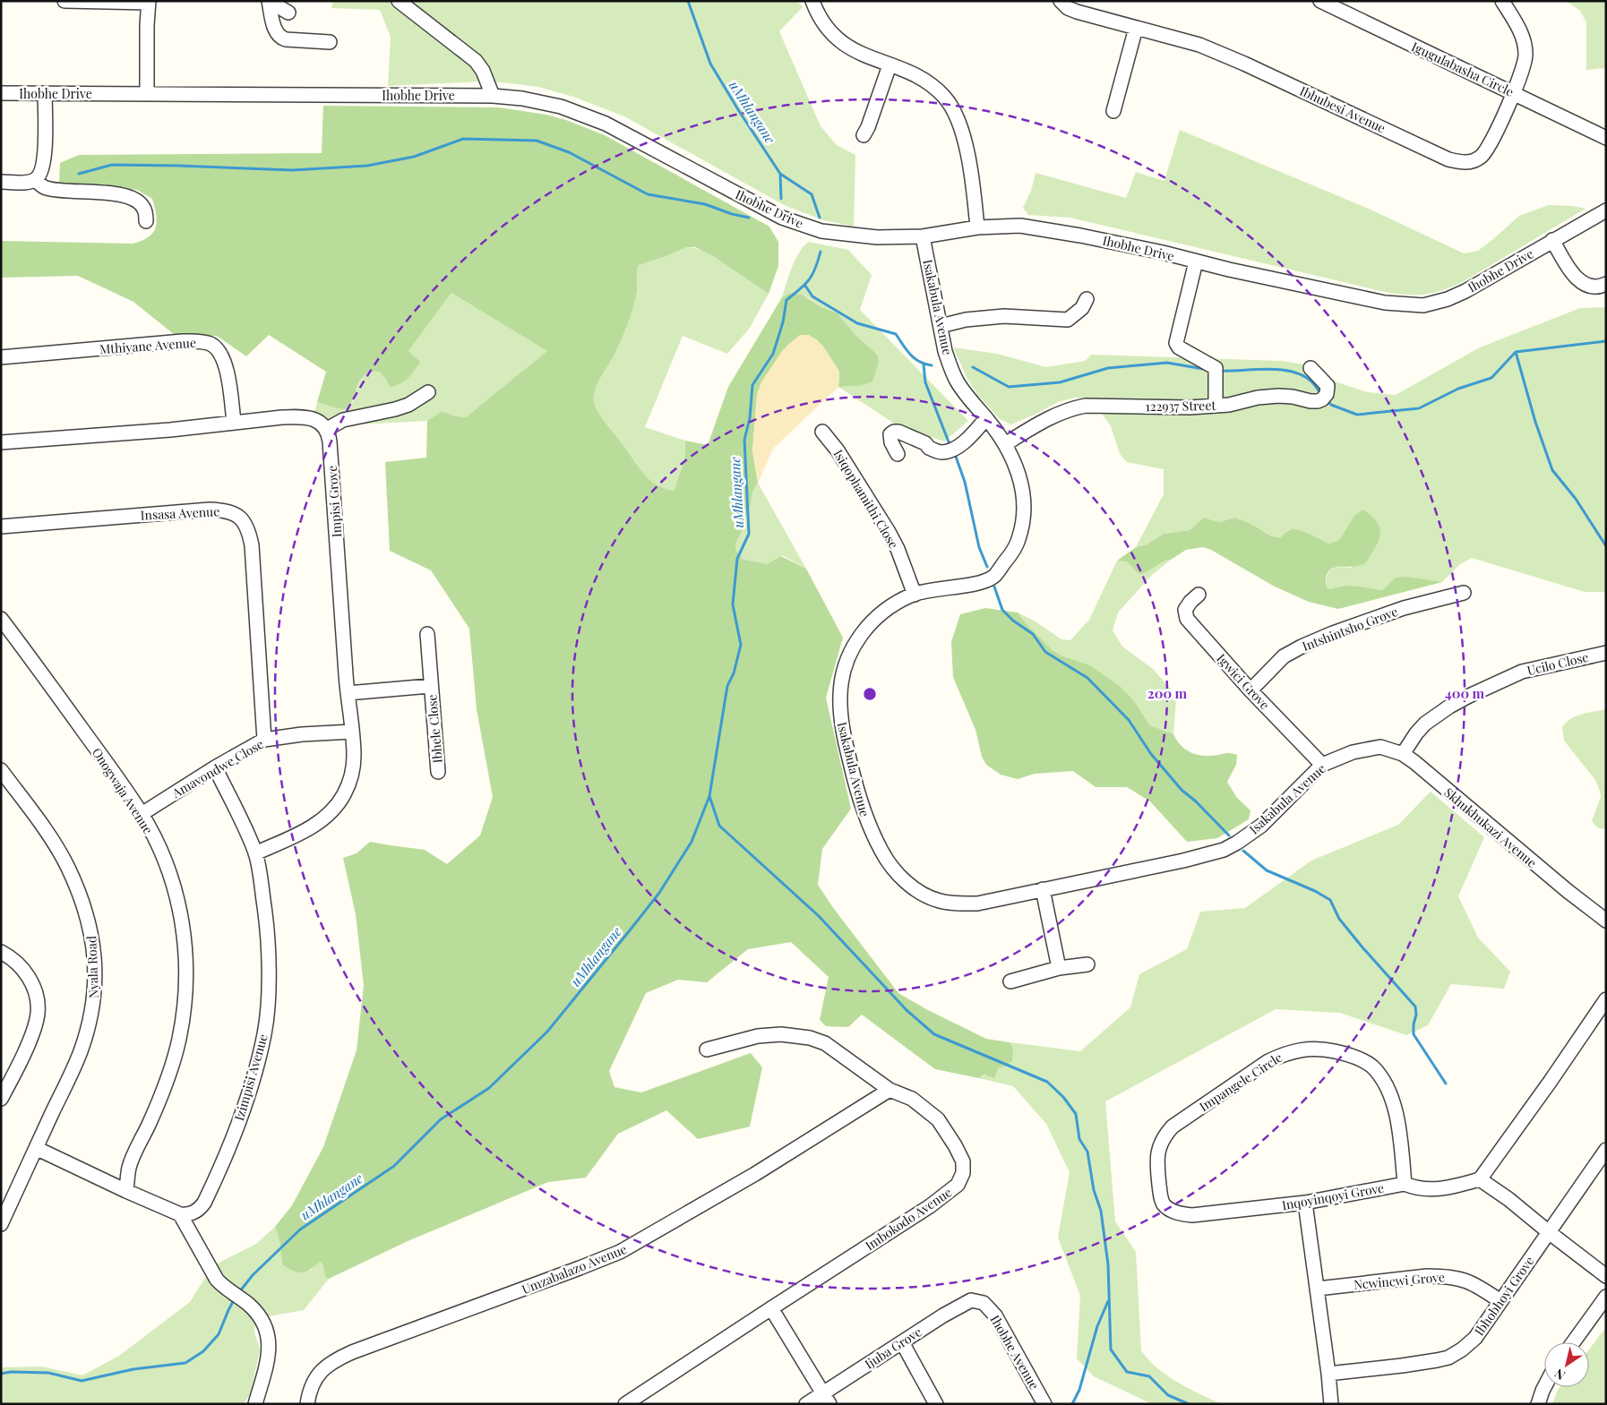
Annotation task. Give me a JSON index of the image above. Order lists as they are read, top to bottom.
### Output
{
  "streets": {
    "street": [
      "Igugulabasha Circle",
      "Ihobhe Drive",
      "Ibhubesi Avenue",
      "Isakabula Avenue",
      "Mthiyane Avenue",
      "122937 Street",
      "Isiqophamithi Close",
      "Impisi Grove",
      "Insasa Avenue",
      "Intshintsho Grove",
      "Ucilo Close",
      "Igwici Grove",
      "Ibhele Close",
      "Amavondwe Close",
      "Onogwaja Avenue",
      "Skhukhukazi Avenue",
      "Nyala Road",
      "Izimpisi Avenue",
      "Impangele Circle",
      "Inqoyinqoyi Grove",
      "Imbokodo Avenue",
      "Umzabalazo Avenue",
      "Ncwincwi Grove",
      "Ibhobhoyi Grove",
      "Ijuba Grove",
      "Ihobhe Avenue"
    ]
  },
  "crossings": [
    ["Igugulabasha Circle", "Ibhubesi Avenue"],
    ["Ihobhe Drive", "Isakabula Avenue"],
    ["Isakabula Avenue", "122937 Street"],
    ["Isakabula Avenue", "Isiqophamithi Close"],
    ["Isakabula Avenue", "Igwici Grove"],
    ["Isakabula Avenue", "Skhukhukazi Avenue"],
    ["Impisi Grove", "Ibhele Close"],
    ["Impisi Grove", "Amavondwe Close"],
    ["Impisi Grove", "Izimpisi Avenue"],
    ["Insasa Avenue", "Amavondwe Close"],
    ["Intshintsho Grove", "Igwici Grove"],
    ["Ucilo Close", "Skhukhukazi Avenue"],
    ["Amavondwe Close", "Onogwaja Avenue"],
    ["Amavondwe Close", "Izimpisi Avenue"],
    ["Impangele Circle", "Inqoyinqoyi Grove"],
    ["Imbokodo Avenue", "Umzabalazo Avenue"],
    ["Ncwincwi Grove", "Ibhobhoyi Grove"],
    ["Ijuba Grove", "Ihobhe Avenue"]
  ],
  "water": ["uMhlangane"],
  "north": "bottom left",
  "rings": ["200 m", "400 m"]
}
